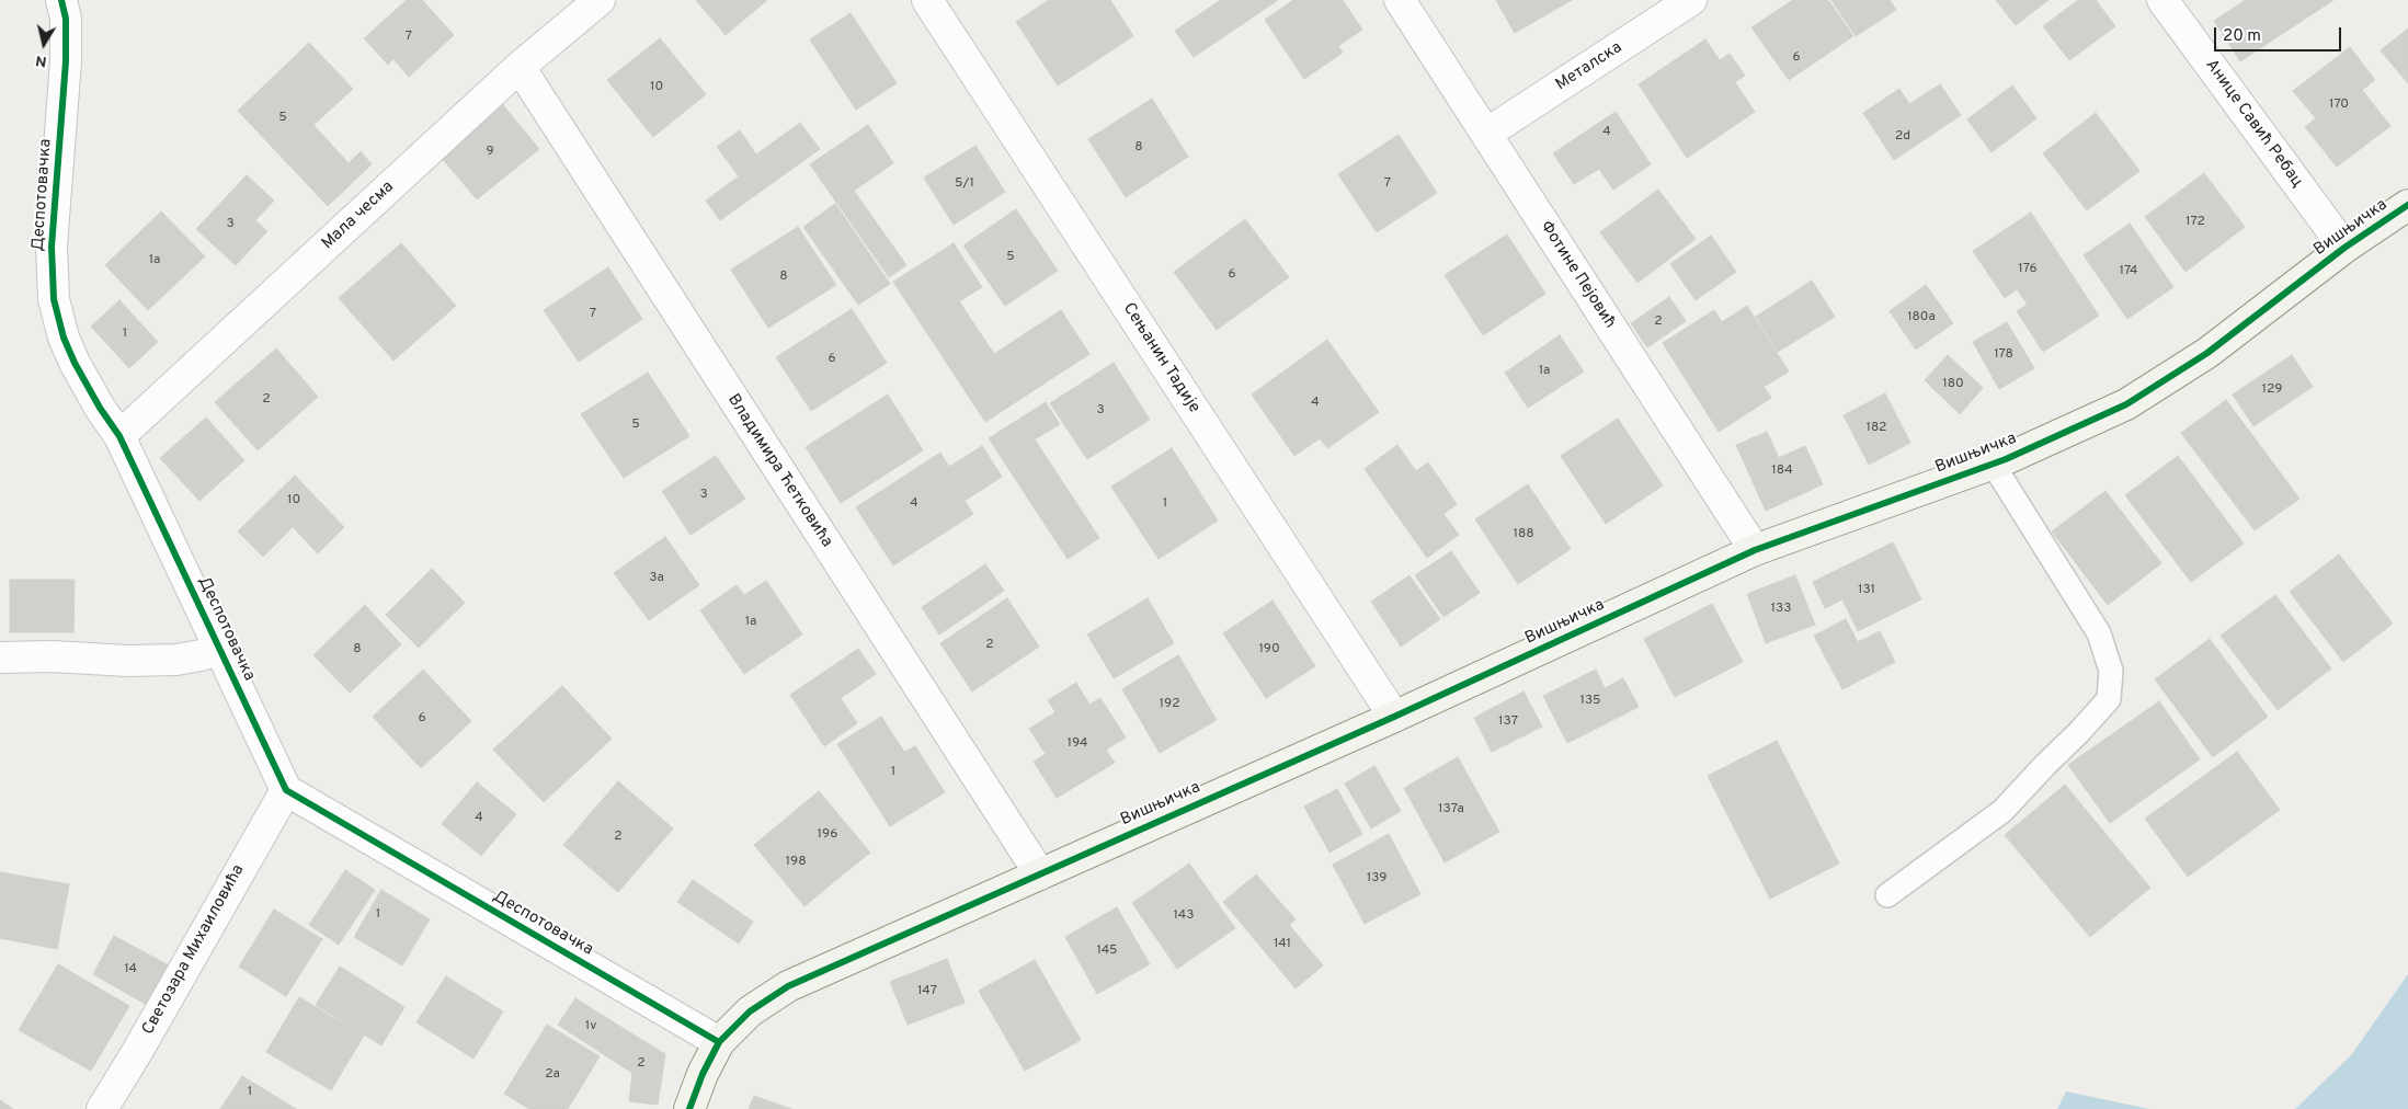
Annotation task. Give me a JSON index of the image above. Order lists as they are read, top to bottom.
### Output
{
  "streets": {
    "street": [
      "Металска",
      "Анице Савић Ребац",
      "Деспотовачка",
      "Мала чесма",
      "Вишњичка",
      "Фотине Пејовић",
      "Сењанин Тадије",
      "Владимира Ћетковића",
      "Светозара Михаиловића"
    ]
  },
  "crossings": [
    ["Металска", "Фотине Пејовић"],
    ["Анице Савић Ребац", "Вишњичка"],
    ["Деспотовачка", "Мала чесма"],
    ["Деспотовачка", "Вишњичка"],
    ["Деспотовачка", "Светозара Михаиловића"],
    ["Мала чесма", "Владимира Ћетковића"],
    ["Вишњичка", "Фотине Пејовић"],
    ["Вишњичка", "Сењанин Тадије"],
    ["Вишњичка", "Владимира Ћетковића"]
  ],
  "house_numbers": [
    "7",
    "6",
    "10",
    "170",
    "5",
    "4",
    "2d",
    "8",
    "9",
    "5/1",
    "7",
    "172",
    "3",
    "5",
    "1a",
    "176",
    "174",
    "6",
    "8",
    "7",
    "180a",
    "2",
    "1",
    "178",
    "6",
    "1a",
    "180",
    "129",
    "2",
    "4",
    "3",
    "5",
    "182",
    "184",
    "3",
    "10",
    "4",
    "1",
    "188",
    "3a",
    "131",
    "133",
    "1a",
    "2",
    "8",
    "190",
    "135",
    "192",
    "6",
    "137",
    "194",
    "1",
    "137a",
    "4",
    "196",
    "2",
    "198",
    "139",
    "1",
    "143",
    "141",
    "145",
    "14",
    "147",
    "1v",
    "2",
    "2a",
    "1"
  ],
  "scale_bar": "20 m",
  "north": "bottom"
}
